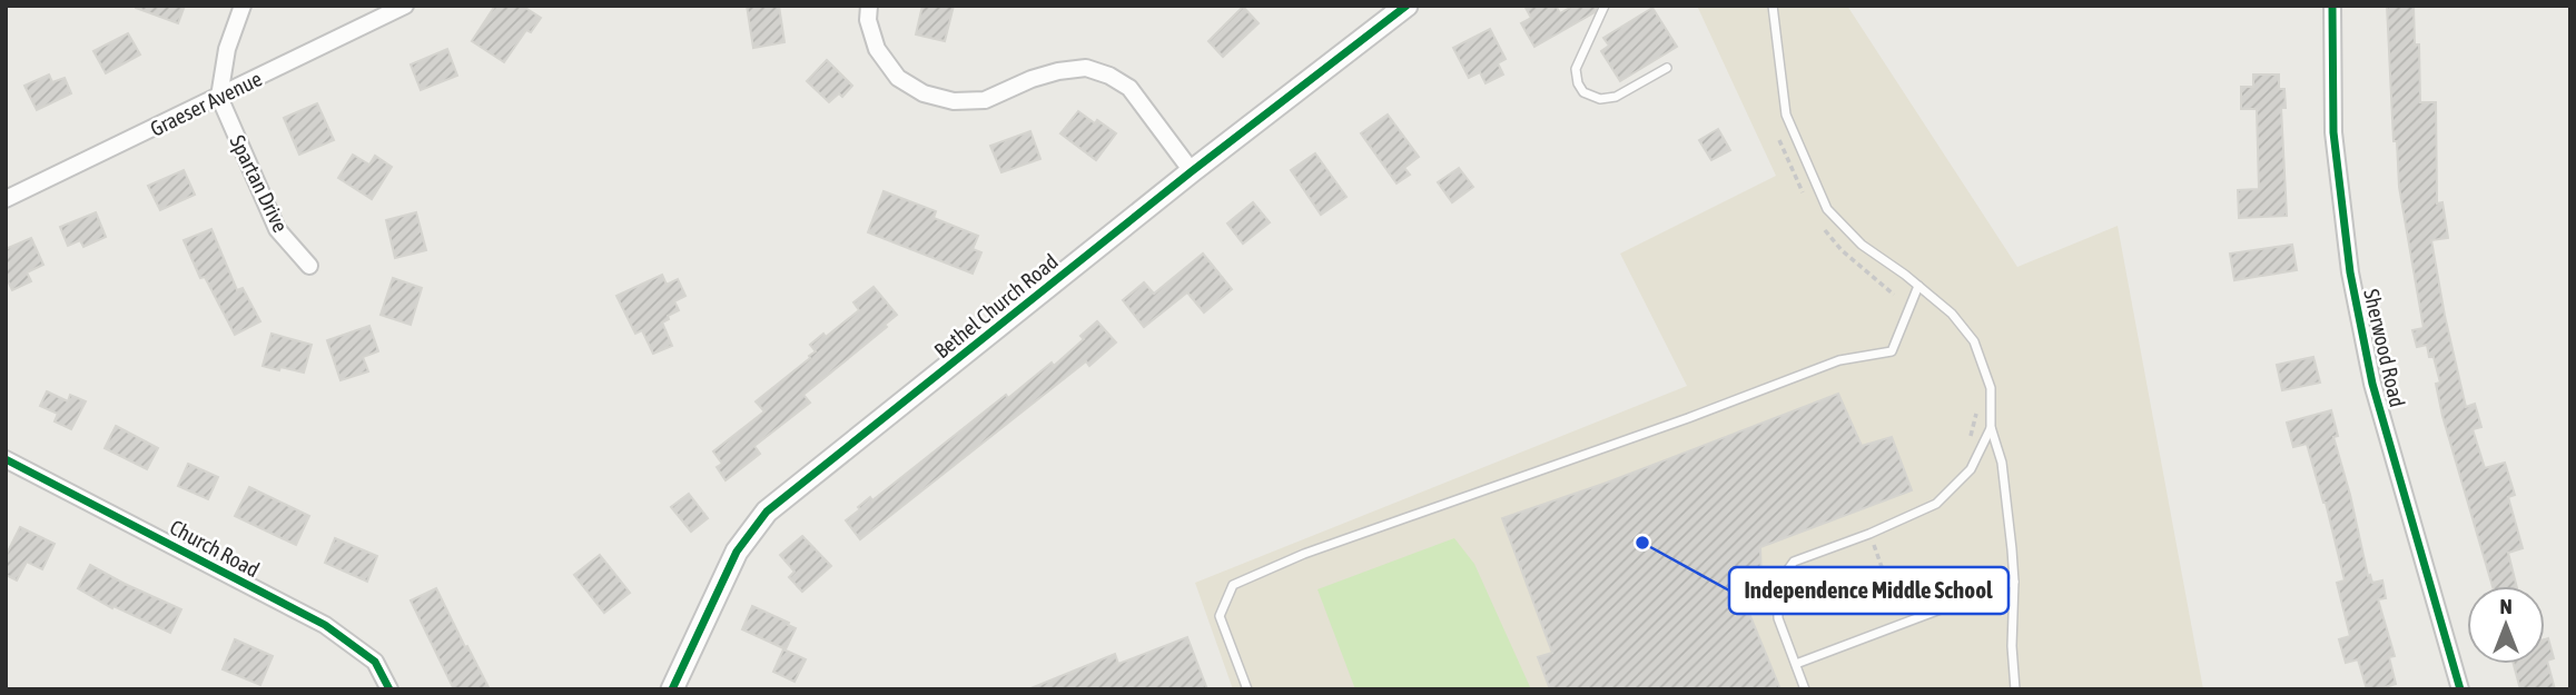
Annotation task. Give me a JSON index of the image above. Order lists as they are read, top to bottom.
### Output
{
  "streets": {
    "street": [
      "Graeser Avenue",
      "Spartan Drive",
      "Bethel Church Road",
      "Sherwood Road",
      "Church Road"
    ]
  },
  "crossings": [
    ["Graeser Avenue", "Spartan Drive"]
  ],
  "places": ["Independence Middle School"],
  "north": "top"
}
